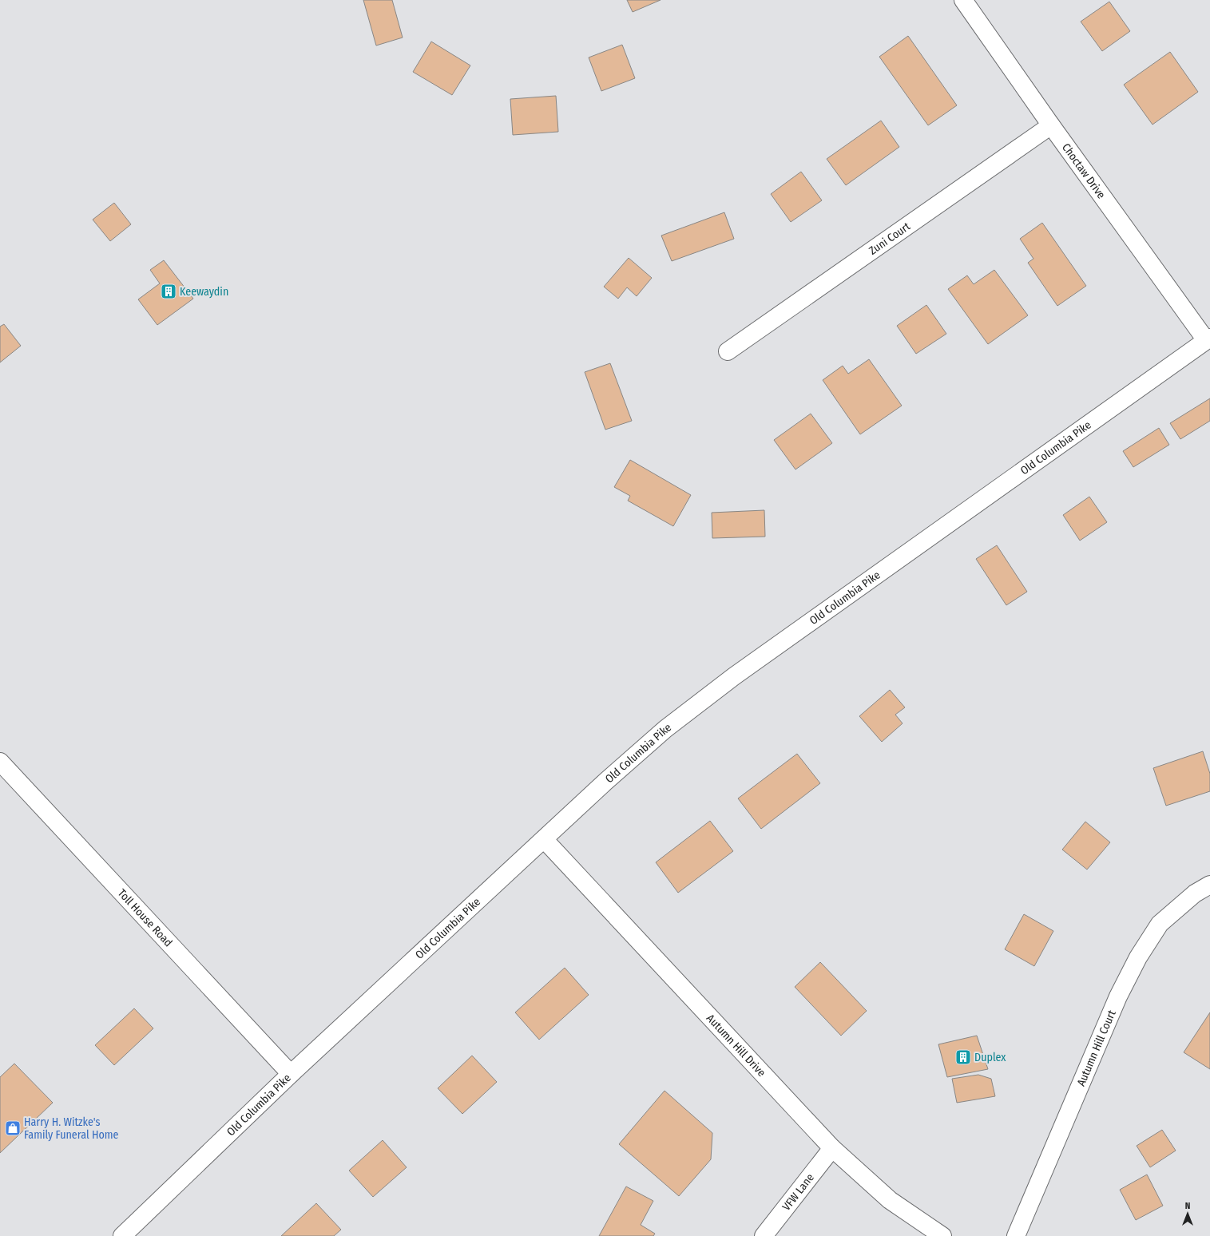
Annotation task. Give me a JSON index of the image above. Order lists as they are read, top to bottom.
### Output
{
  "streets": {
    "street": [
      "Choctaw Drive",
      "Zuni Court",
      "Old Columbia Pike",
      "Toll House Road",
      "Autumn Hill Drive",
      "Autumn Hill Court",
      "VFW Lane"
    ]
  },
  "crossings": [
    ["Choctaw Drive", "Zuni Court"],
    ["Choctaw Drive", "Old Columbia Pike"],
    ["Old Columbia Pike", "Toll House Road"],
    ["Old Columbia Pike", "Autumn Hill Drive"],
    ["Autumn Hill Drive", "VFW Lane"]
  ],
  "places": {
    "building": ["Keewaydin", "Duplex"],
    "shop": ["Harry H. Witzke's Family Funeral Home"]
  },
  "north": "top"
}
